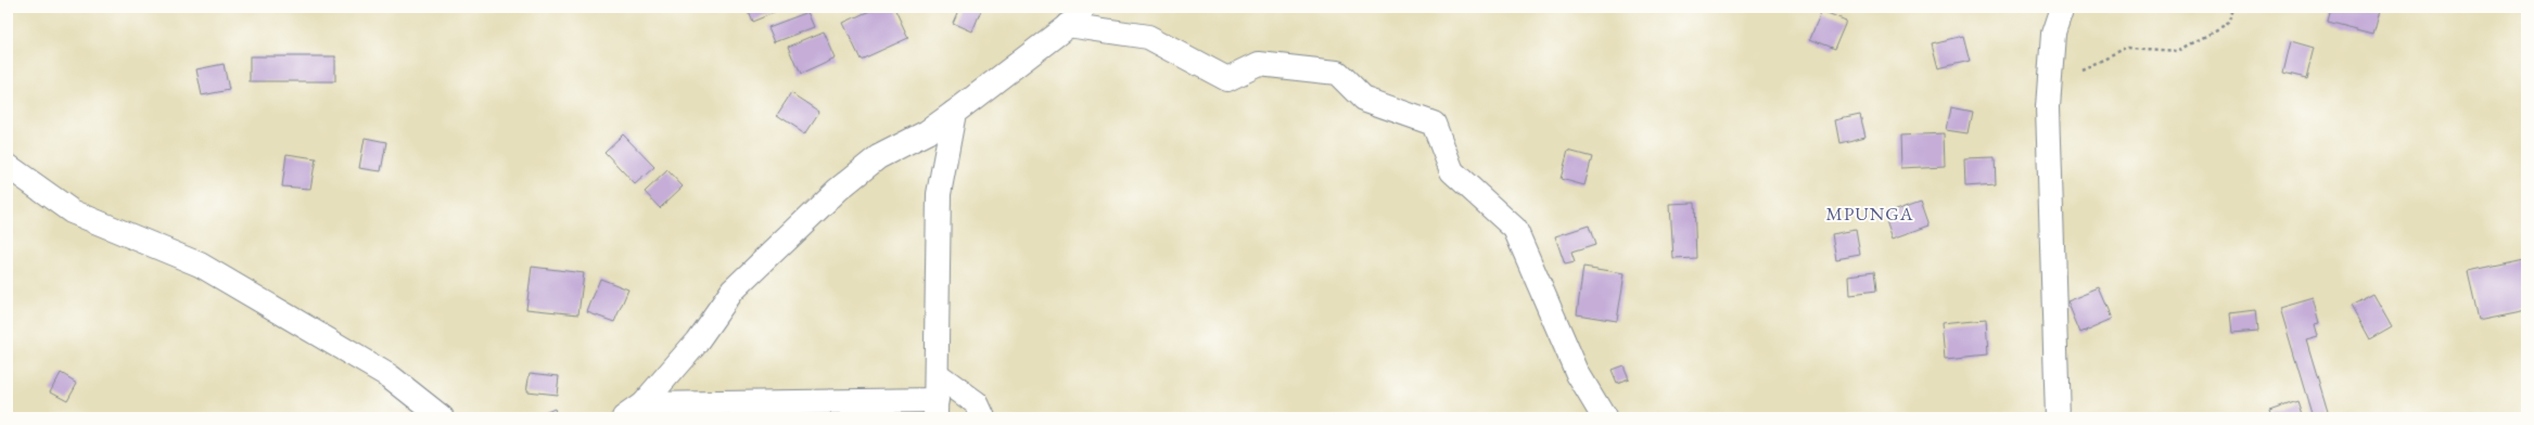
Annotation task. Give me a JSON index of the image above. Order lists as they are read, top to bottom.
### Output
{
  "districts": ["MPUNGA"]
}
